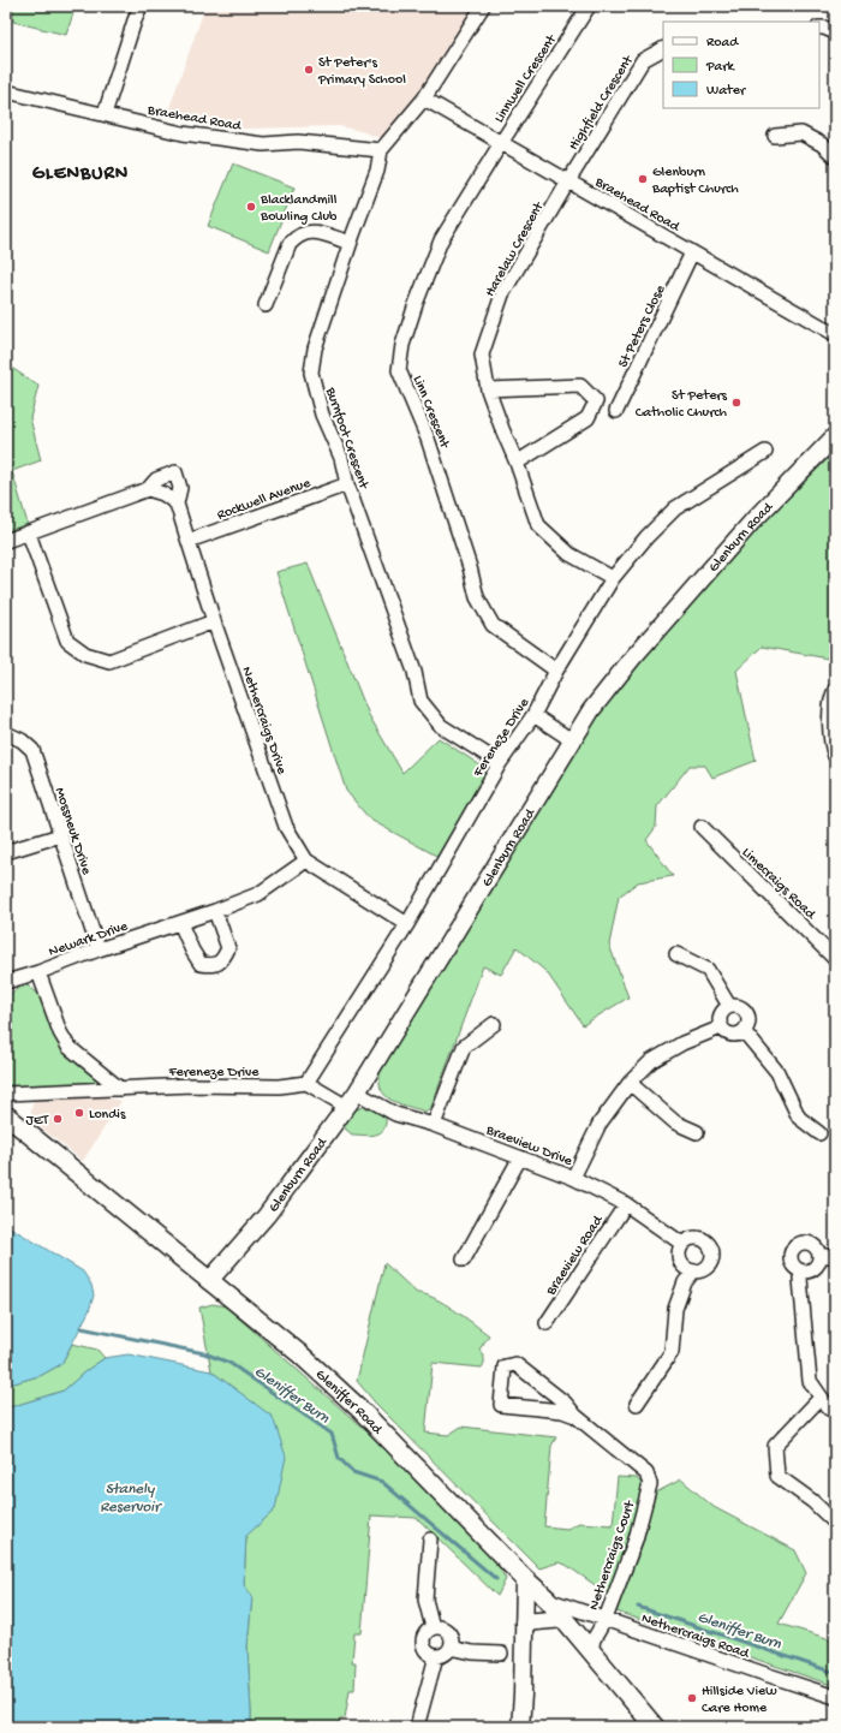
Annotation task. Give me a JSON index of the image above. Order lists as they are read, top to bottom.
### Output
{
  "streets": {
    "main road": ["Gleniffer Road"],
    "street": [
      "Linnwell Crescent",
      "Highfield Crescent",
      "Braehead Road",
      "Harelaw Crescent",
      "St Peters Close",
      "Linn Crescent",
      "Burnfoot Crescent",
      "Rockwell Avenue",
      "Glenburn Road",
      "Nethercraigs Drive",
      "Fereneze Drive",
      "Mossneuk Drive",
      "Limecraigs Road",
      "Newark Drive",
      "Braeview Drive",
      "Braeview Road",
      "Nethercraigs Court",
      "Nethercraigs Road"
    ]
  },
  "crossings": [
    ["Linnwell Crescent", "Braehead Road"],
    ["Linnwell Crescent", "Linn Crescent"],
    ["Highfield Crescent", "Braehead Road"],
    ["Highfield Crescent", "Harelaw Crescent"],
    ["Braehead Road", "Harelaw Crescent"],
    ["Braehead Road", "St Peters Close"],
    ["Braehead Road", "Linn Crescent"],
    ["Braehead Road", "Burnfoot Crescent"],
    ["Harelaw Crescent", "Fereneze Drive"],
    ["Linn Crescent", "Fereneze Drive"],
    ["Burnfoot Crescent", "Rockwell Avenue"],
    ["Burnfoot Crescent", "Fereneze Drive"],
    ["Rockwell Avenue", "Nethercraigs Drive"],
    ["Glenburn Road", "Braeview Drive"],
    ["Glenburn Road", "Gleniffer Road"],
    ["Nethercraigs Drive", "Fereneze Drive"],
    ["Nethercraigs Drive", "Newark Drive"],
    ["Mossneuk Drive", "Newark Drive"],
    ["Braeview Drive", "Braeview Road"],
    ["Gleniffer Road", "Nethercraigs Court"],
    ["Gleniffer Road", "Nethercraigs Road"],
    ["Nethercraigs Court", "Nethercraigs Road"]
  ],
  "districts": ["GLENBURN"],
  "water": ["Gleniffer Burn", "Stanely Reservoir"],
  "places": [
    "St Peter's Primary School",
    "Glenburn Baptist Church",
    "Blacklandmill Bowling Club",
    "St Peters Catholic Church",
    "Londis",
    "JET",
    "Hillside View Care Home"
  ],
  "legend": ["Road", "Park", "Water"]
}
